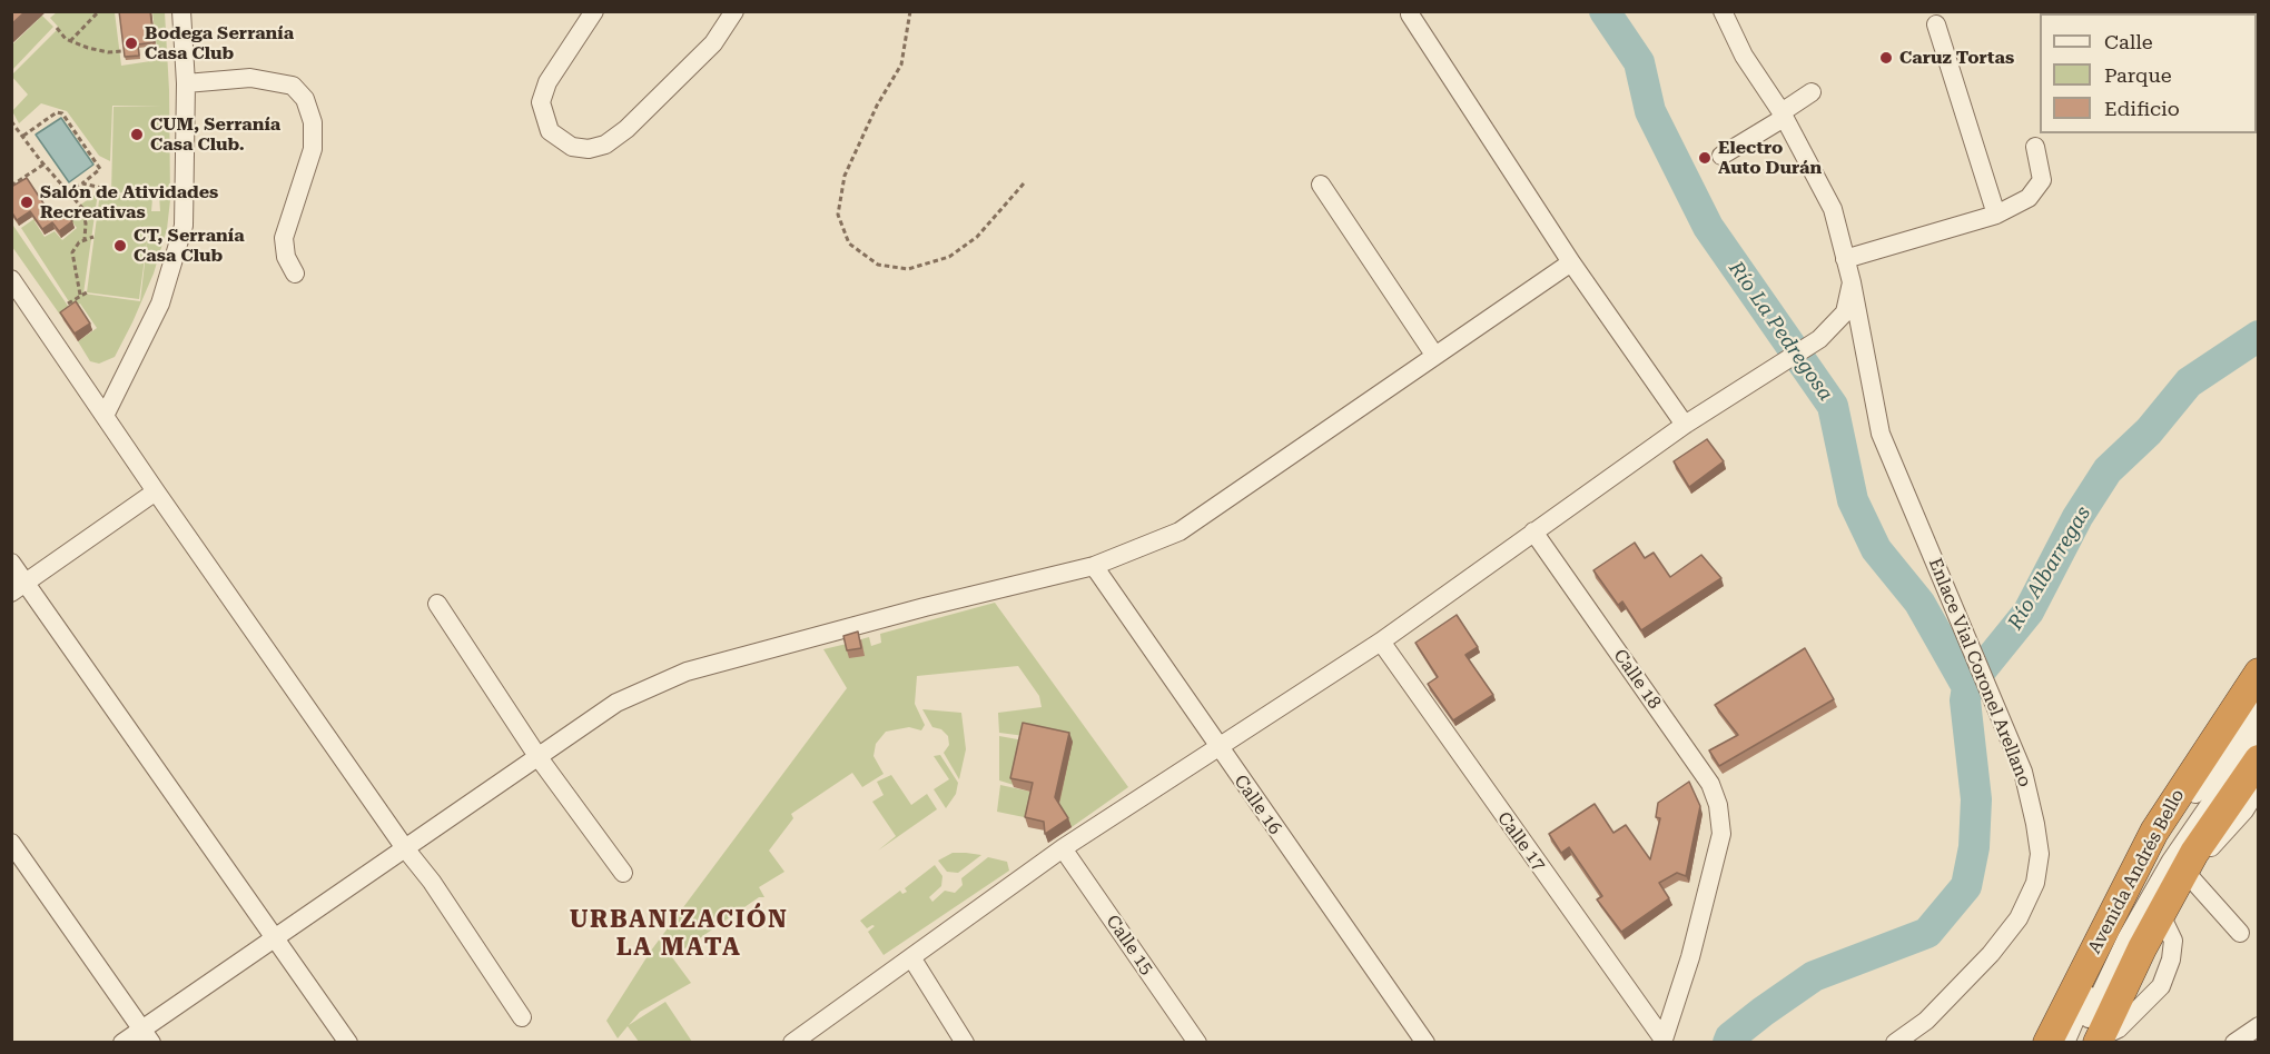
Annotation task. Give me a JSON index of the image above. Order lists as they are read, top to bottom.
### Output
{
  "streets": {
    "highway": ["Avenida Andrés Bello"],
    "street": [
      "Enlace Vial Coronel Arellano",
      "Calle 18",
      "Calle 16",
      "Calle 17",
      "Calle 15"
    ]
  },
  "crossings": [
    ["Calle 18", "Calle 17"]
  ],
  "districts": ["URBANIZACIÓN LA MATA"],
  "water": ["Río La Pedregosa", "Río Albarregas"],
  "places": [
    "Bodega Serranía Casa Club",
    "Caruz Tortas",
    "CUM, Serranía Casa Club.",
    "Electro Auto Durán",
    "Salón de Atividades Recreativas",
    "CT, Serranía Casa Club"
  ],
  "legend": ["Calle", "Parque", "Edificio"]
}
